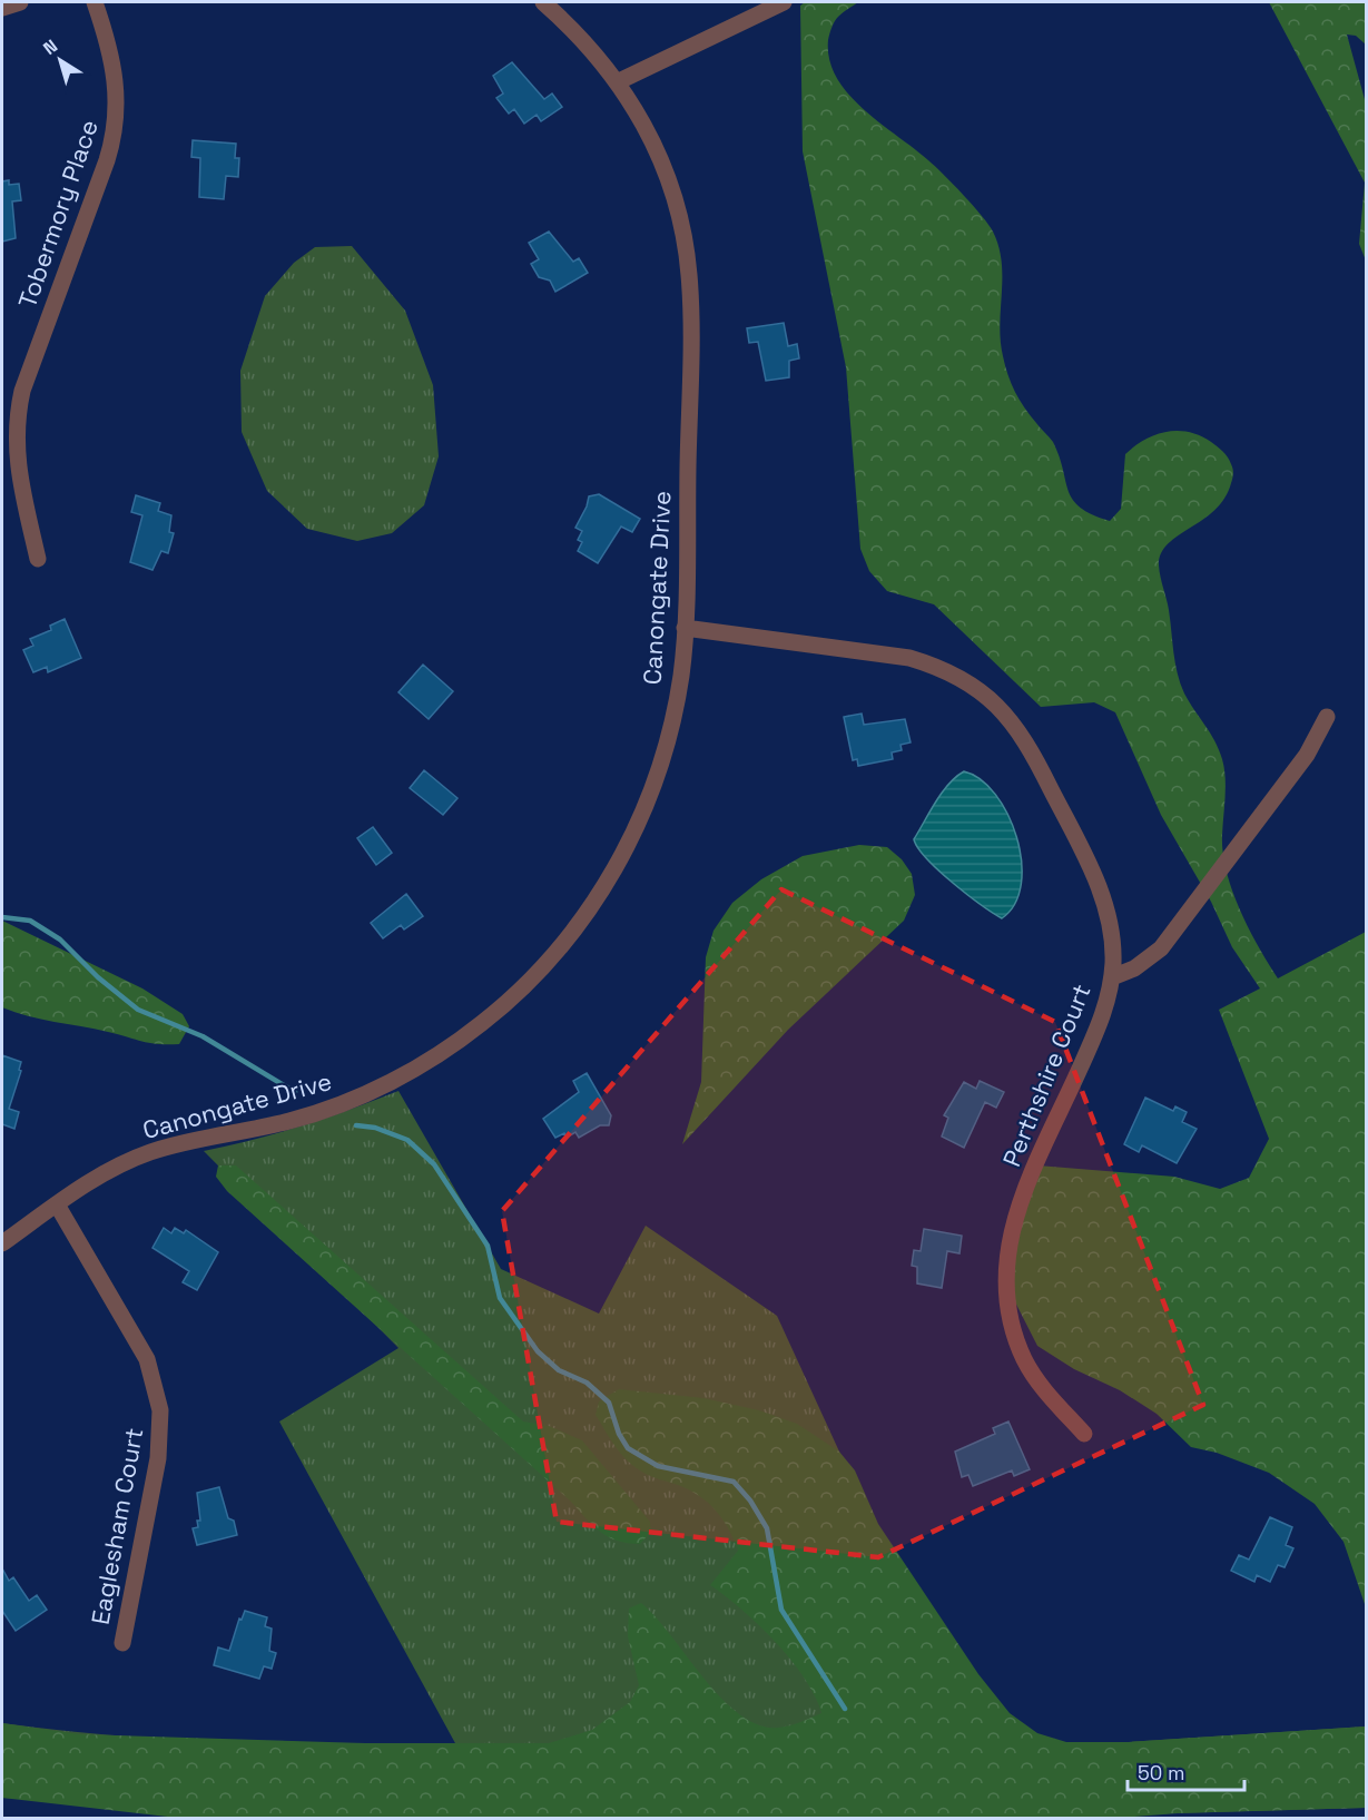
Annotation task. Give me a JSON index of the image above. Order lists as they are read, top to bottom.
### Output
{
  "streets": {
    "street": [
      "Tobermory Place",
      "Canongate Drive",
      "Perthshire Court",
      "Eaglesham Court"
    ]
  },
  "crossings": [
    ["Canongate Drive", "Perthshire Court"],
    ["Canongate Drive", "Eaglesham Court"]
  ],
  "scale_bar": "50 m",
  "north": "top left"
}
